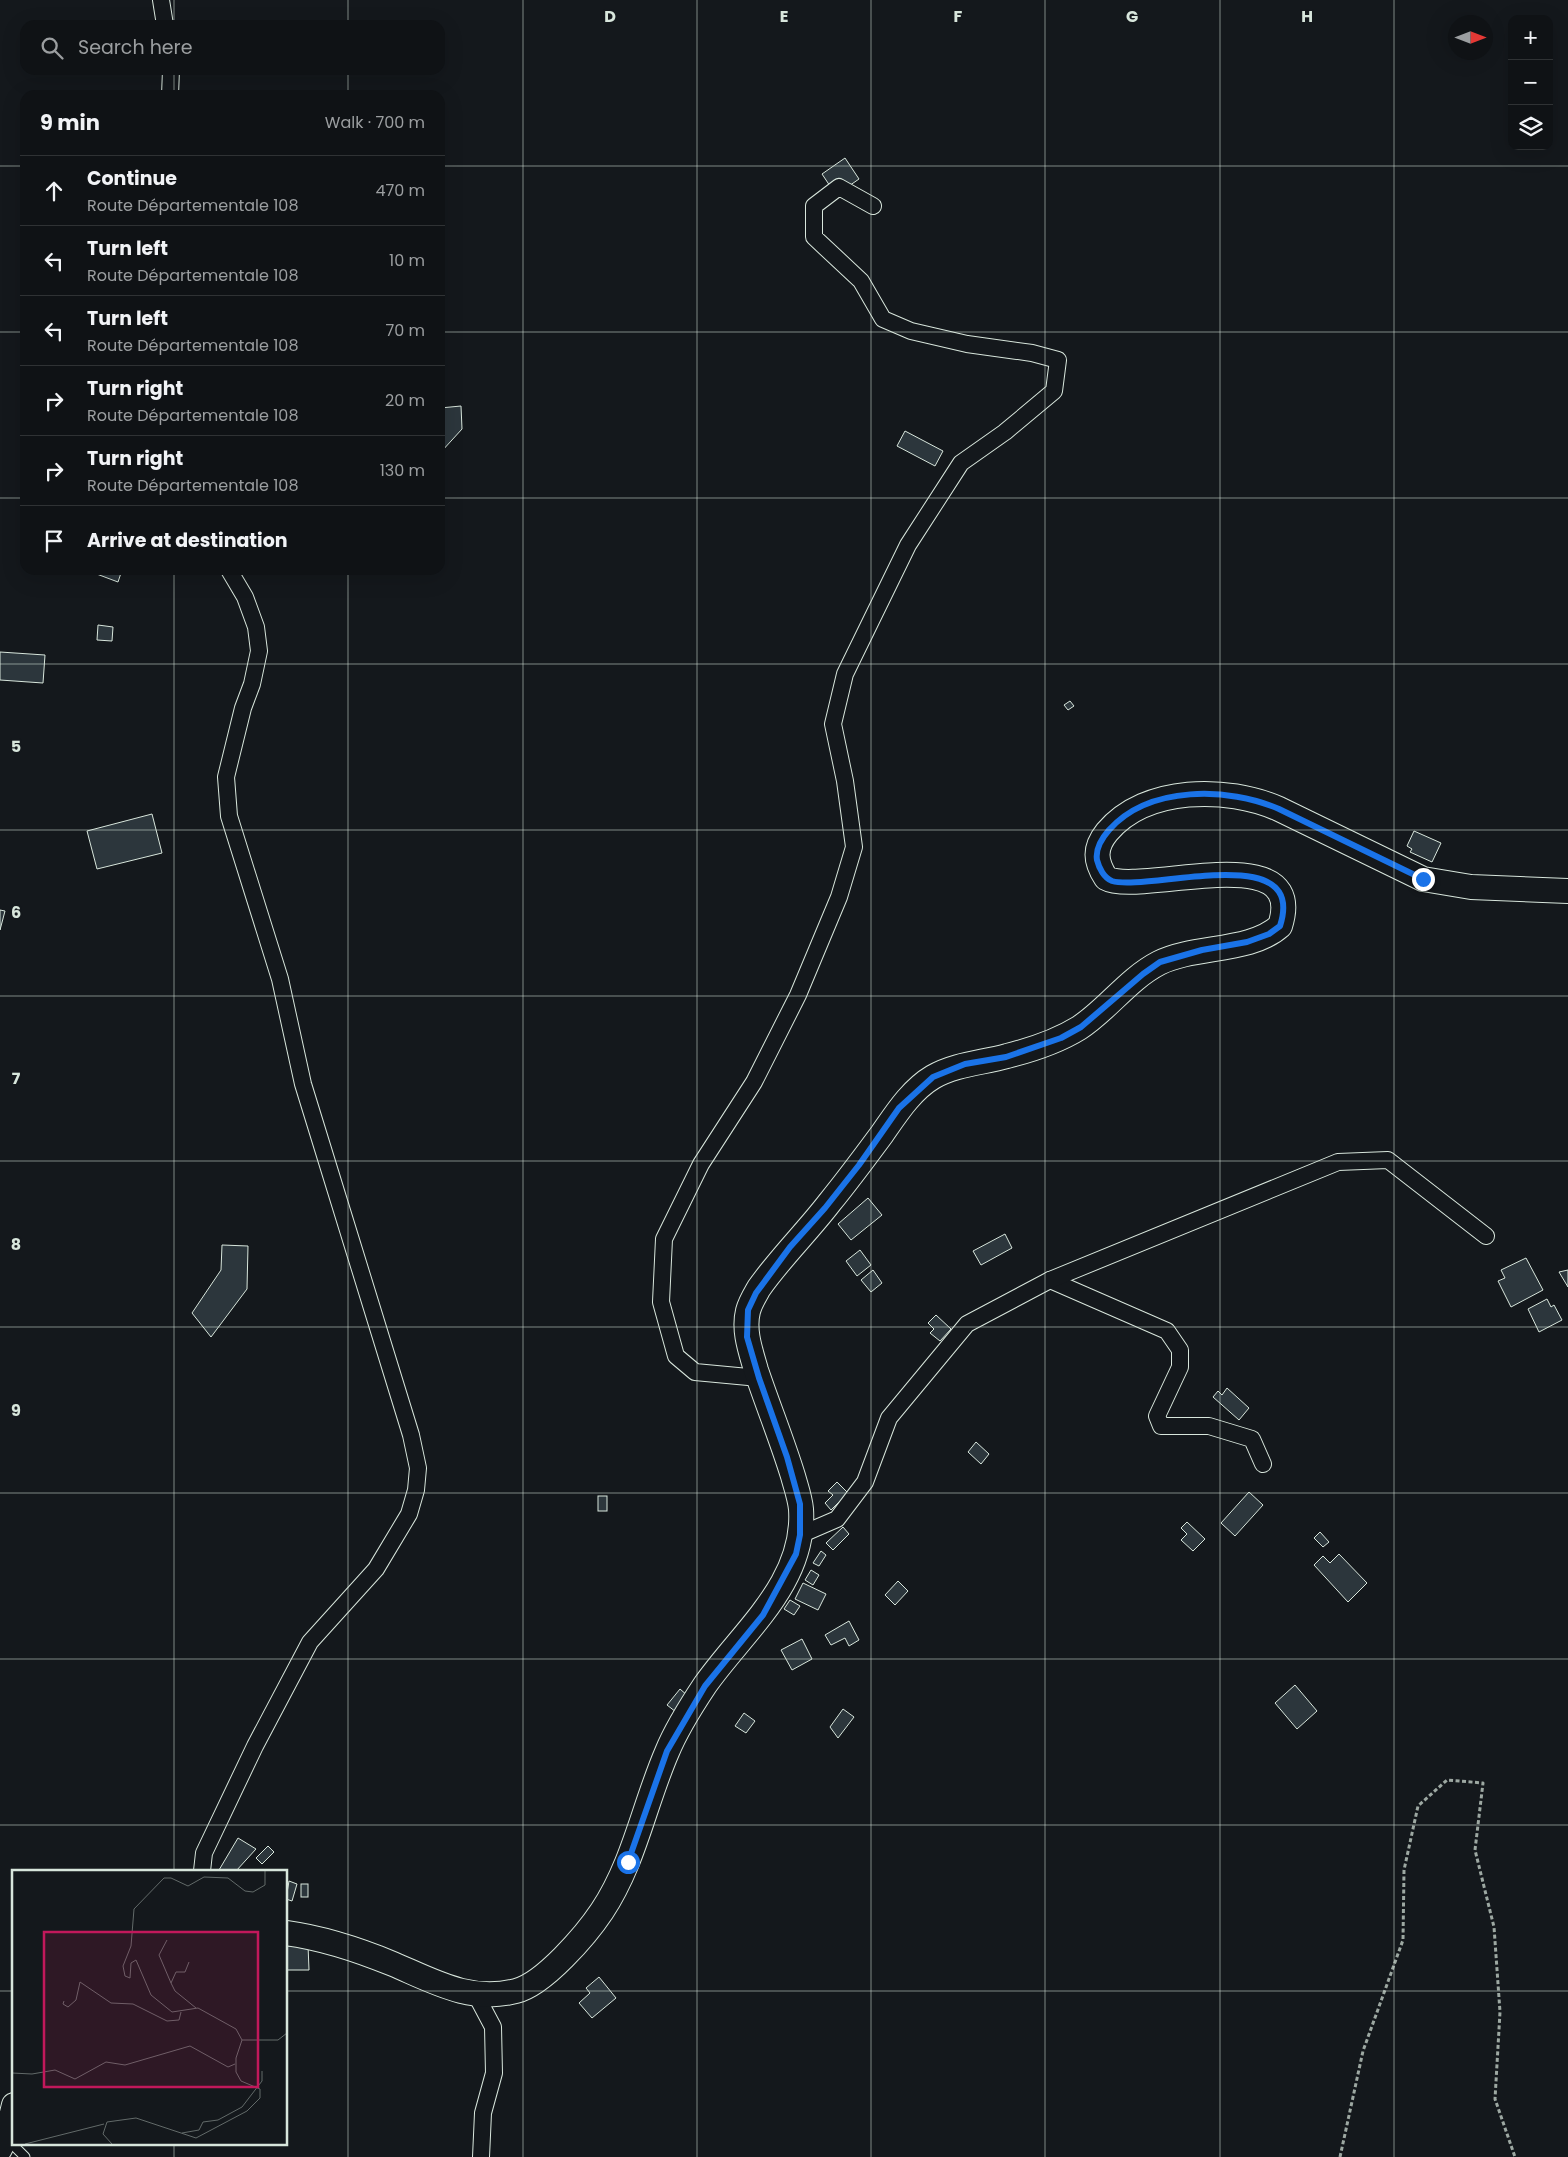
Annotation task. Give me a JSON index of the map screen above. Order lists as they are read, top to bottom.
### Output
{
  "north": "right",
  "page": {
    "map_buttons": ["+", "−"],
    "search": "Search here",
    "heading": ["9 min", "Walk · 700 m"],
    "list": [
      ["Continue", "Route Départementale 108", "470 m"],
      ["Turn left", "Route Départementale 108", "10 m"],
      ["Turn left", "Route Départementale 108", "70 m"],
      ["Turn right", "Route Départementale 108", "20 m"],
      ["Turn right", "Route Départementale 108", "130 m"],
      "Arrive at destination"
    ]
  },
  "grid": {
    "columns": [
      "D",
      "E",
      "F",
      "G",
      "H"
    ],
    "rows": [
      "5",
      "6",
      "7",
      "8",
      "9"
    ]
  }
}
